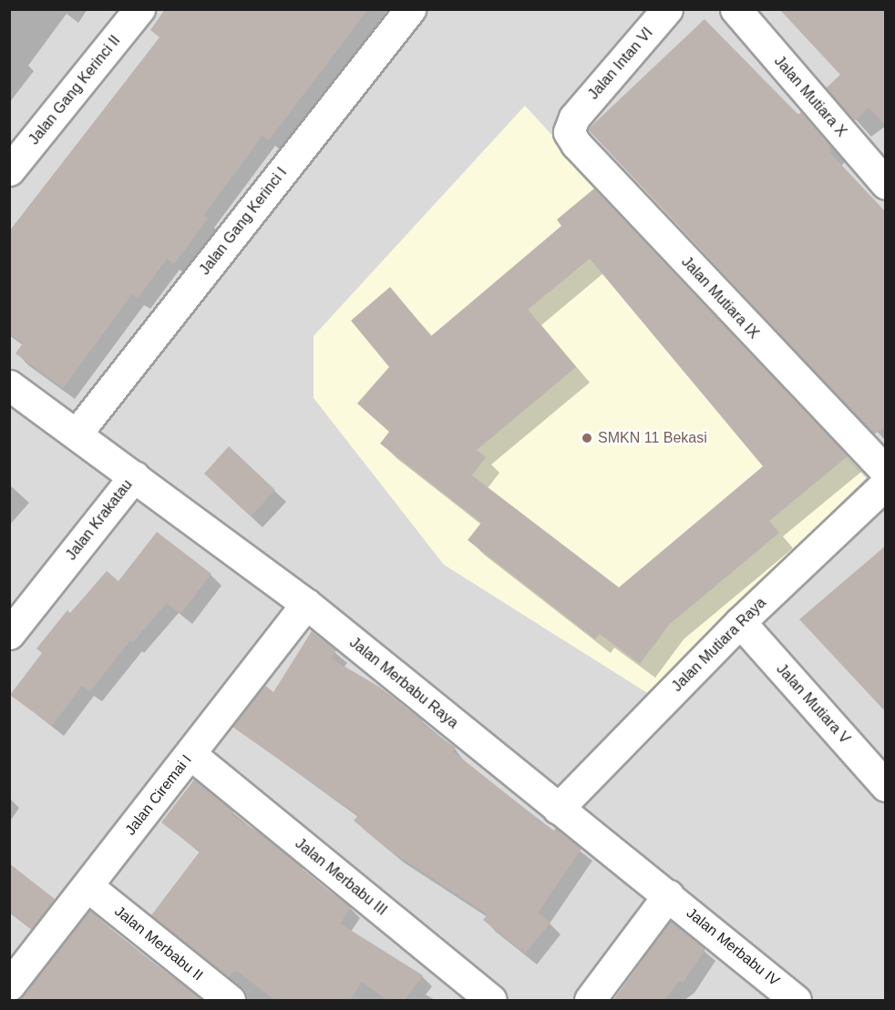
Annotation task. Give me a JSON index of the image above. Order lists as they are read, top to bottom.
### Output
{
  "streets": {
    "street": [
      "Jalan Intan VI",
      "Jalan Gang Kerinci II",
      "Jalan Mutiara X",
      "Jalan Gang Kerinci I",
      "Jalan Mutiara IX",
      "Jalan Krakatau",
      "Jalan Mutiara Raya",
      "Jalan Merbabu Raya",
      "Jalan Mutiara V",
      "Jalan Ciremai I",
      "Jalan Merbabu III",
      "Jalan Merbabu II",
      "Jalan Merbabu IV"
    ]
  },
  "crossings": [
    ["Jalan Intan VI", "Jalan Mutiara IX"],
    ["Jalan Gang Kerinci I", "Jalan Krakatau"],
    ["Jalan Krakatau", "Jalan Merbabu Raya"],
    ["Jalan Mutiara Raya", "Jalan Merbabu Raya"],
    ["Jalan Mutiara Raya", "Jalan Mutiara V"],
    ["Jalan Merbabu Raya", "Jalan Ciremai I"],
    ["Jalan Merbabu Raya", "Jalan Merbabu IV"],
    ["Jalan Ciremai I", "Jalan Merbabu III"],
    ["Jalan Ciremai I", "Jalan Merbabu II"]
  ],
  "places": ["SMKN 11 Bekasi"]
}
